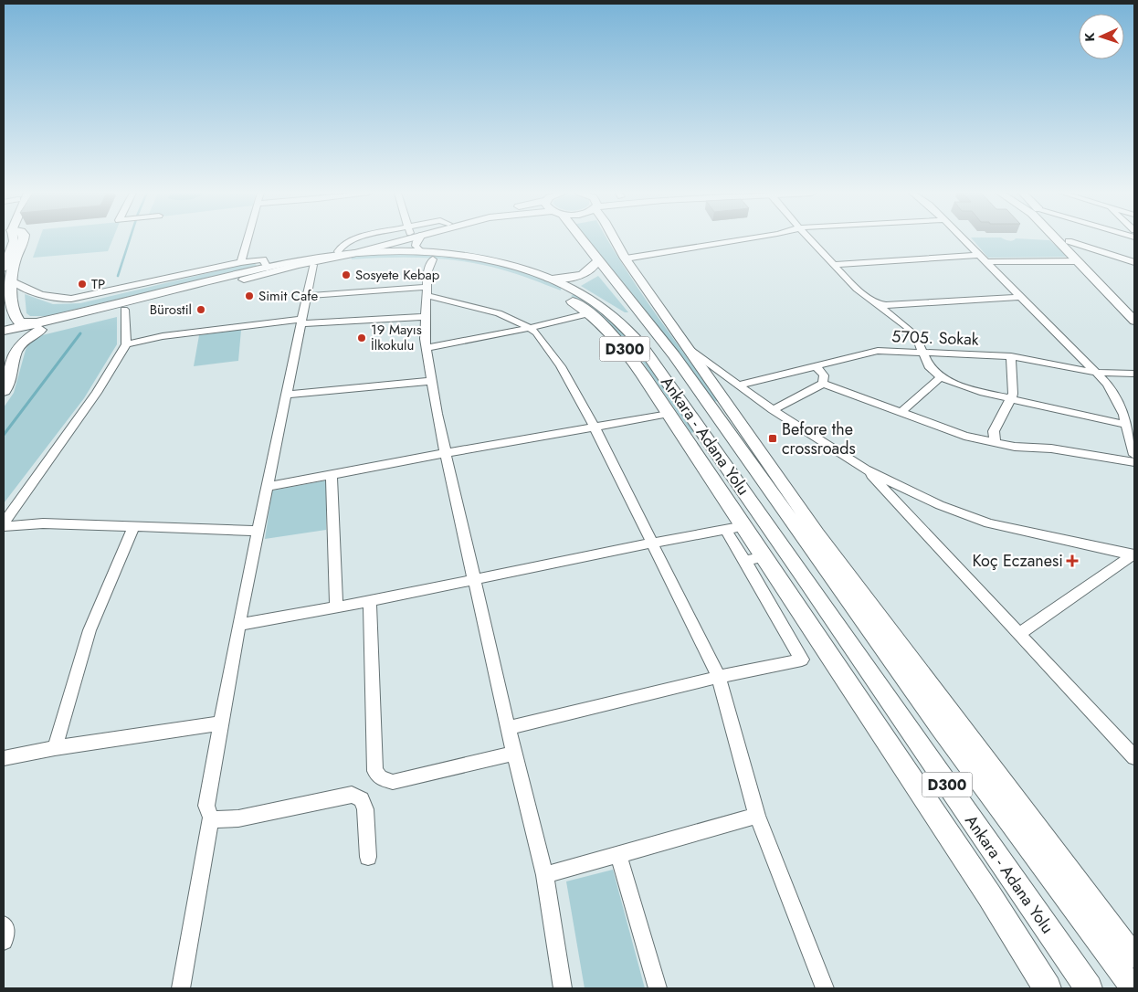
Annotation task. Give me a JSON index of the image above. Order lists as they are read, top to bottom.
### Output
{
  "streets": {
    "highway": ["D300", "Ankara - Adana Yolu"],
    "street": ["5705. Sokak"]
  },
  "places": {
    "other": [
      "Sosyete Kebap",
      "TP",
      "Simit Cafe",
      "Bürostil",
      "19 Mayıs İlkokulu"
    ],
    "transit": ["Before the crossroads"],
    "health": ["Koç Eczanesi"]
  },
  "north": "left"
}
